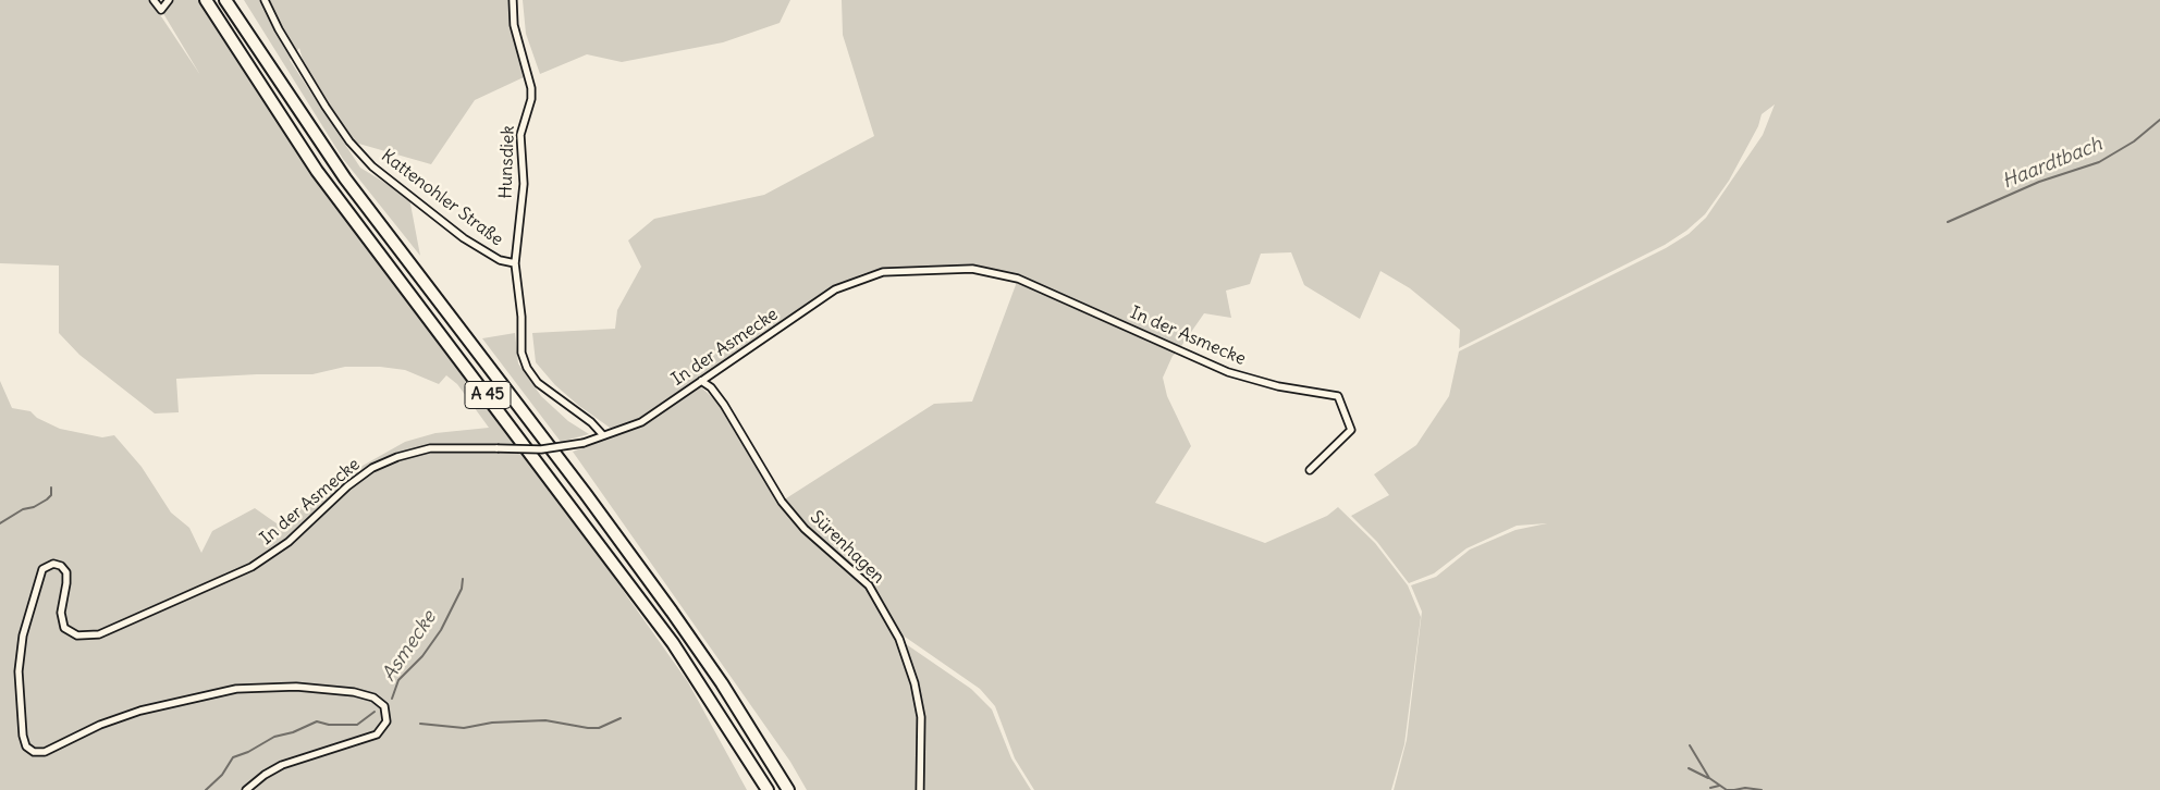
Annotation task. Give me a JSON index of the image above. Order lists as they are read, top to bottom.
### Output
{
  "streets": {
    "highway": ["A 45"],
    "street": [
      "Hunsdiek",
      "Kattenohler Straße",
      "In der Asmecke",
      "Sürenhagen"
    ]
  },
  "crossings": [
    ["Hunsdiek", "Kattenohler Straße"],
    ["Kattenohler Straße", "In der Asmecke"],
    ["In der Asmecke", "Sürenhagen"]
  ],
  "water": ["Haardtbach", "Asmecke"]
}
